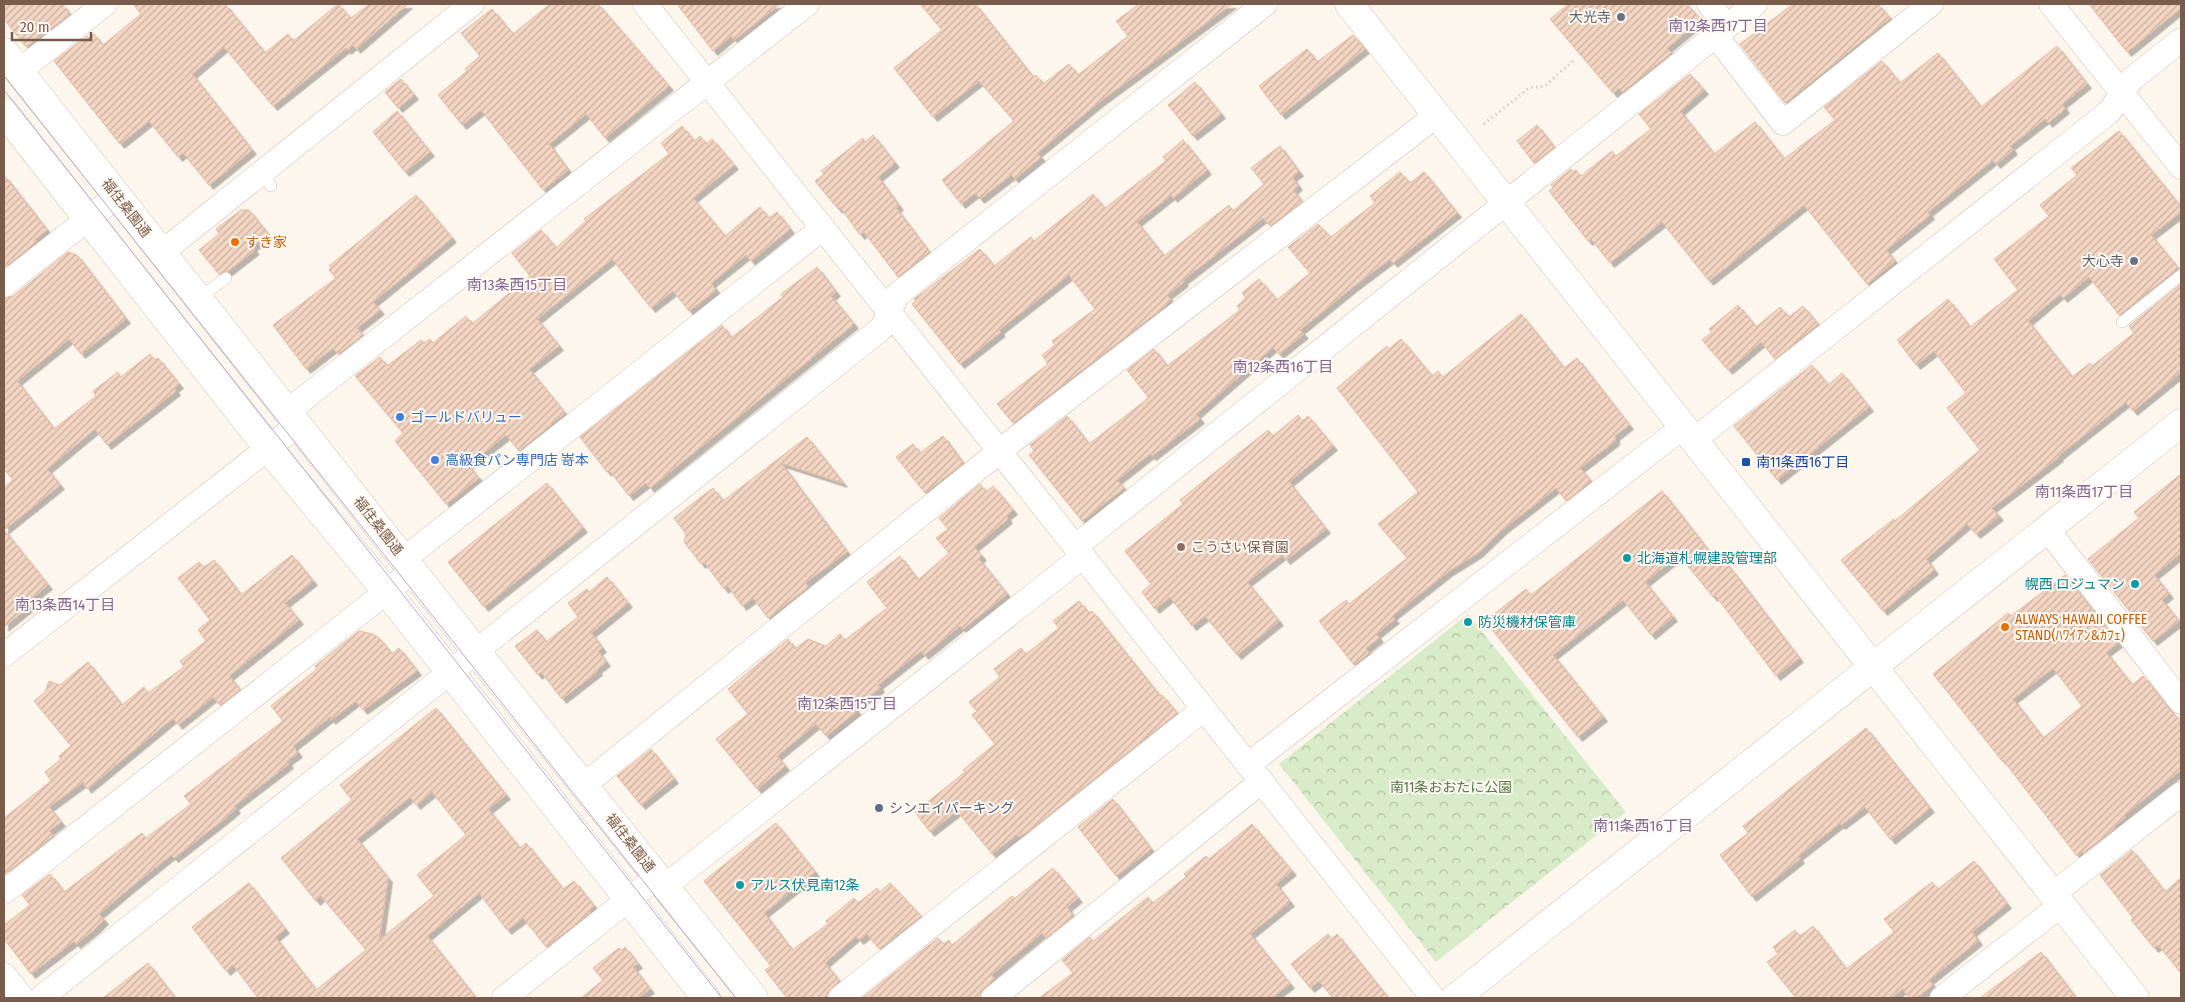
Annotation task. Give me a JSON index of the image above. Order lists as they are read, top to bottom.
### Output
{
  "streets": {
    "street": ["福住桑園通"]
  },
  "districts": [
    "南12条西17丁目",
    "南13条西15丁目",
    "南12条西16丁目",
    "南11条西17丁目",
    "南13条西14丁目",
    "南12条西15丁目",
    "南11条西16丁目"
  ],
  "parks": ["南11条おおたに公園"],
  "places": {
    "other": [
      "大光寺",
      "すき家",
      "大心寺",
      "ゴールドバリュー",
      "高級食パン専門店 嵜本",
      "こうさい保育園",
      "北海道札幌建設管理部",
      "幌西 ロジュマン",
      "防災機材保管庫",
      "ALWAYS HAWAII COFFEE STAND(ﾊﾜｲｱﾝ&ｶﾌｪ)",
      "シンエイパーキング",
      "アルス伏見南12条"
    ],
    "transit": ["南11条西16丁目"]
  },
  "scale_bar": "20 m"
}
